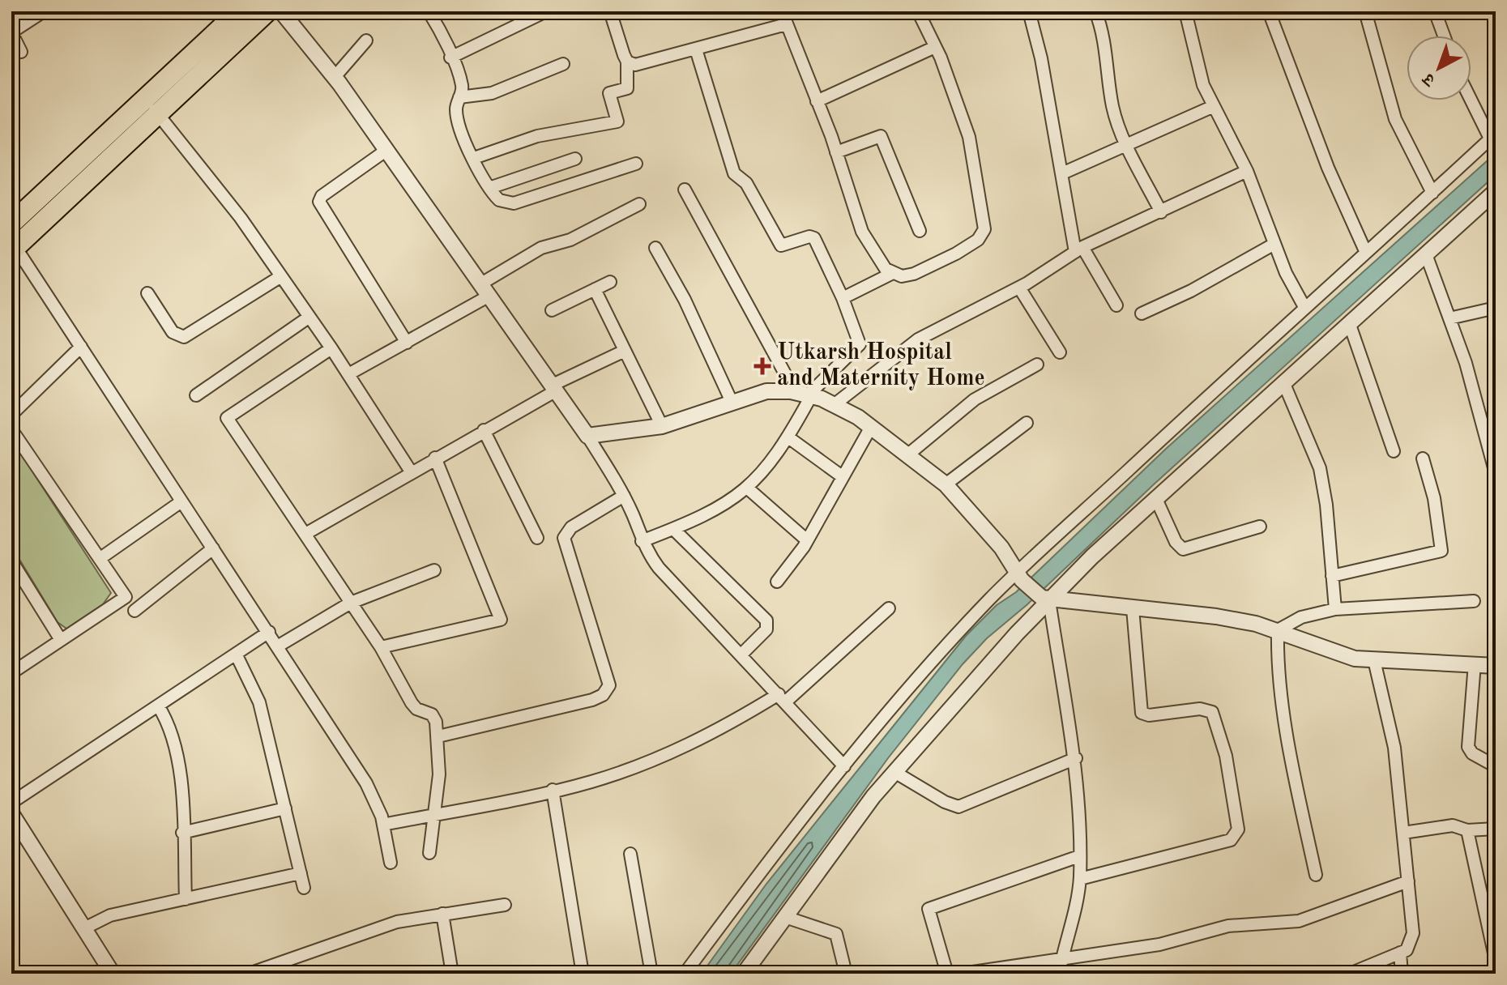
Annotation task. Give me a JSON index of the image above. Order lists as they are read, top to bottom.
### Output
{
  "places": {
    "health": ["Utkarsh Hospital and Maternity Home"]
  },
  "north": "bottom left"
}
